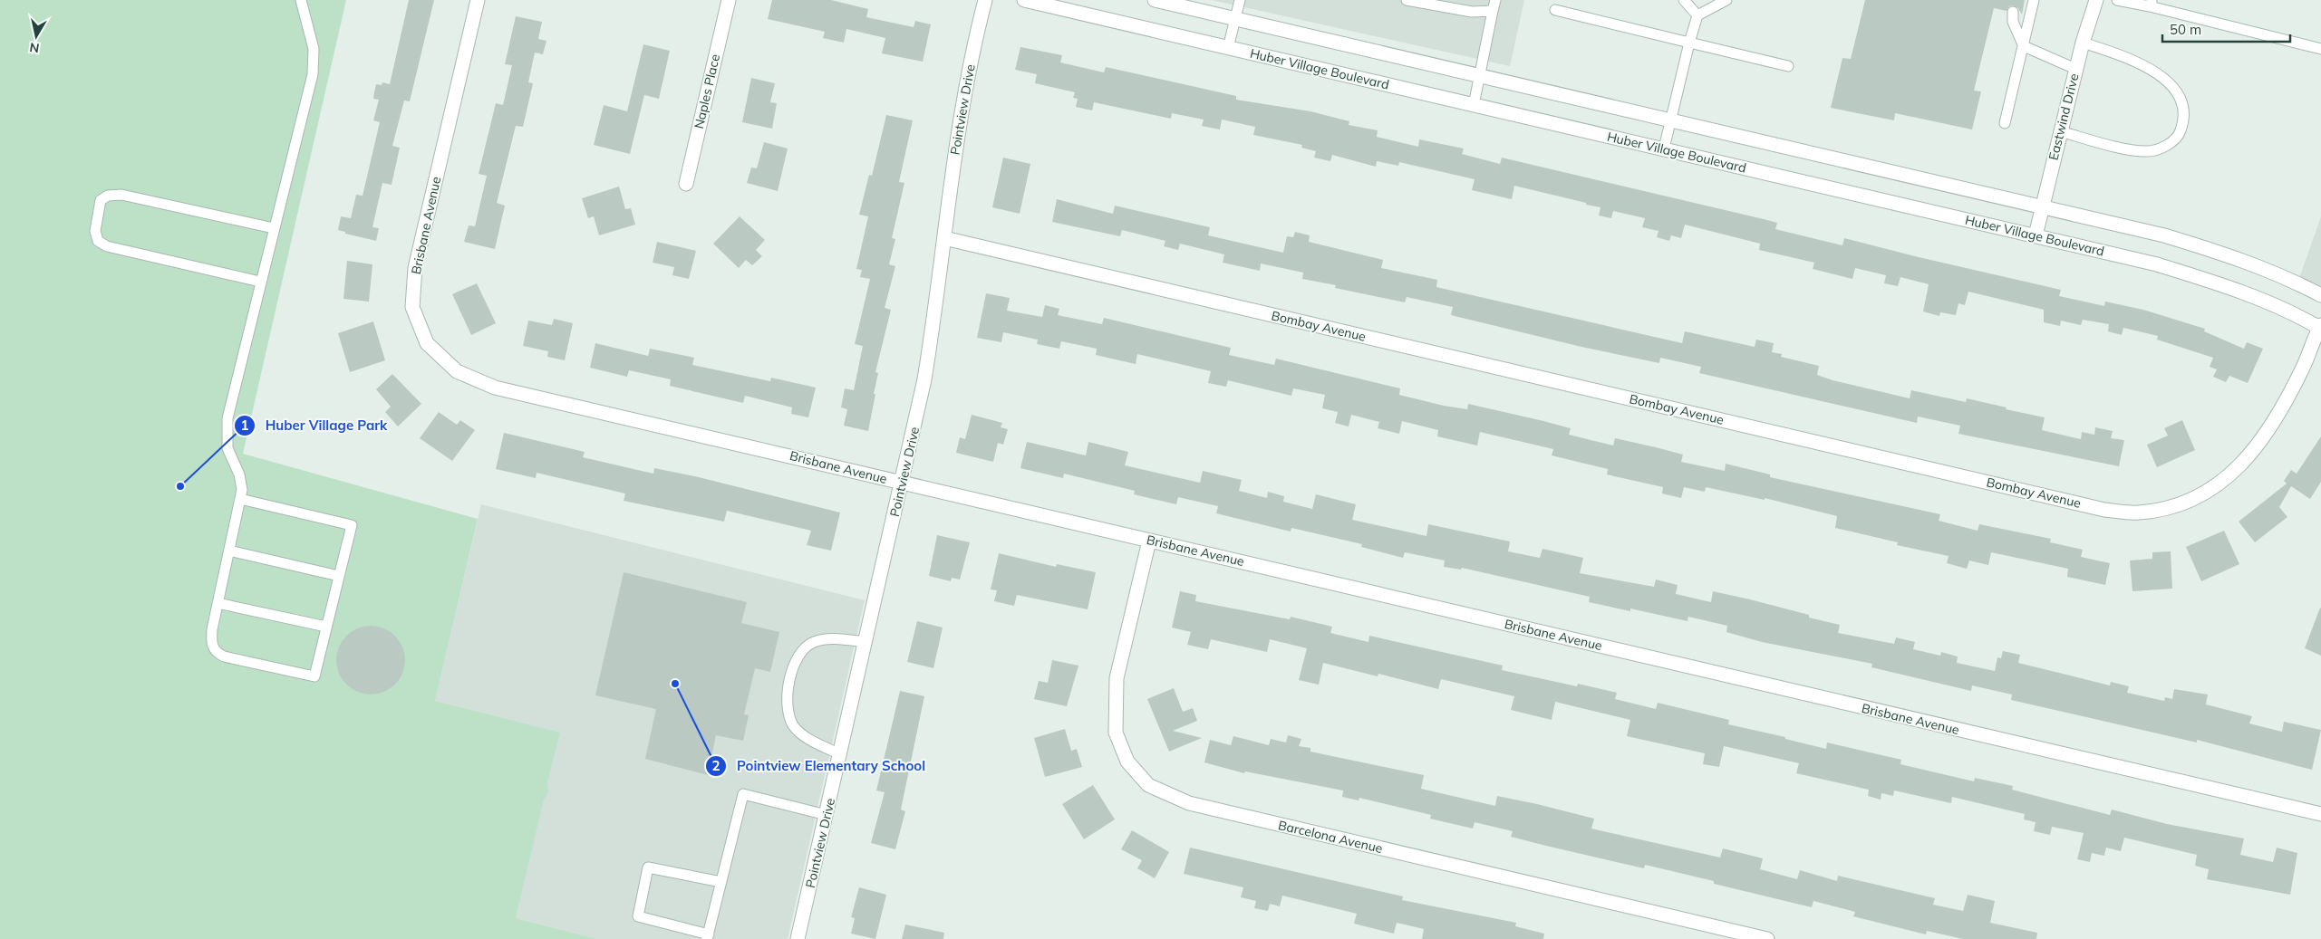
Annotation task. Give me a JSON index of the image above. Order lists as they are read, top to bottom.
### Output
{
  "streets": {
    "street": [
      "Huber Village Boulevard",
      "Naples Place",
      "Pointview Drive",
      "Eastwind Drive",
      "Brisbane Avenue",
      "Bombay Avenue",
      "Barcelona Avenue"
    ]
  },
  "crossings": [
    ["Huber Village Boulevard", "Eastwind Drive"],
    ["Huber Village Boulevard", "Bombay Avenue"],
    ["Pointview Drive", "Brisbane Avenue"],
    ["Pointview Drive", "Bombay Avenue"],
    ["Brisbane Avenue", "Barcelona Avenue"]
  ],
  "places": ["Huber Village Park", "Pointview Elementary School"],
  "scale_bar": "50 m",
  "north": "bottom"
}
